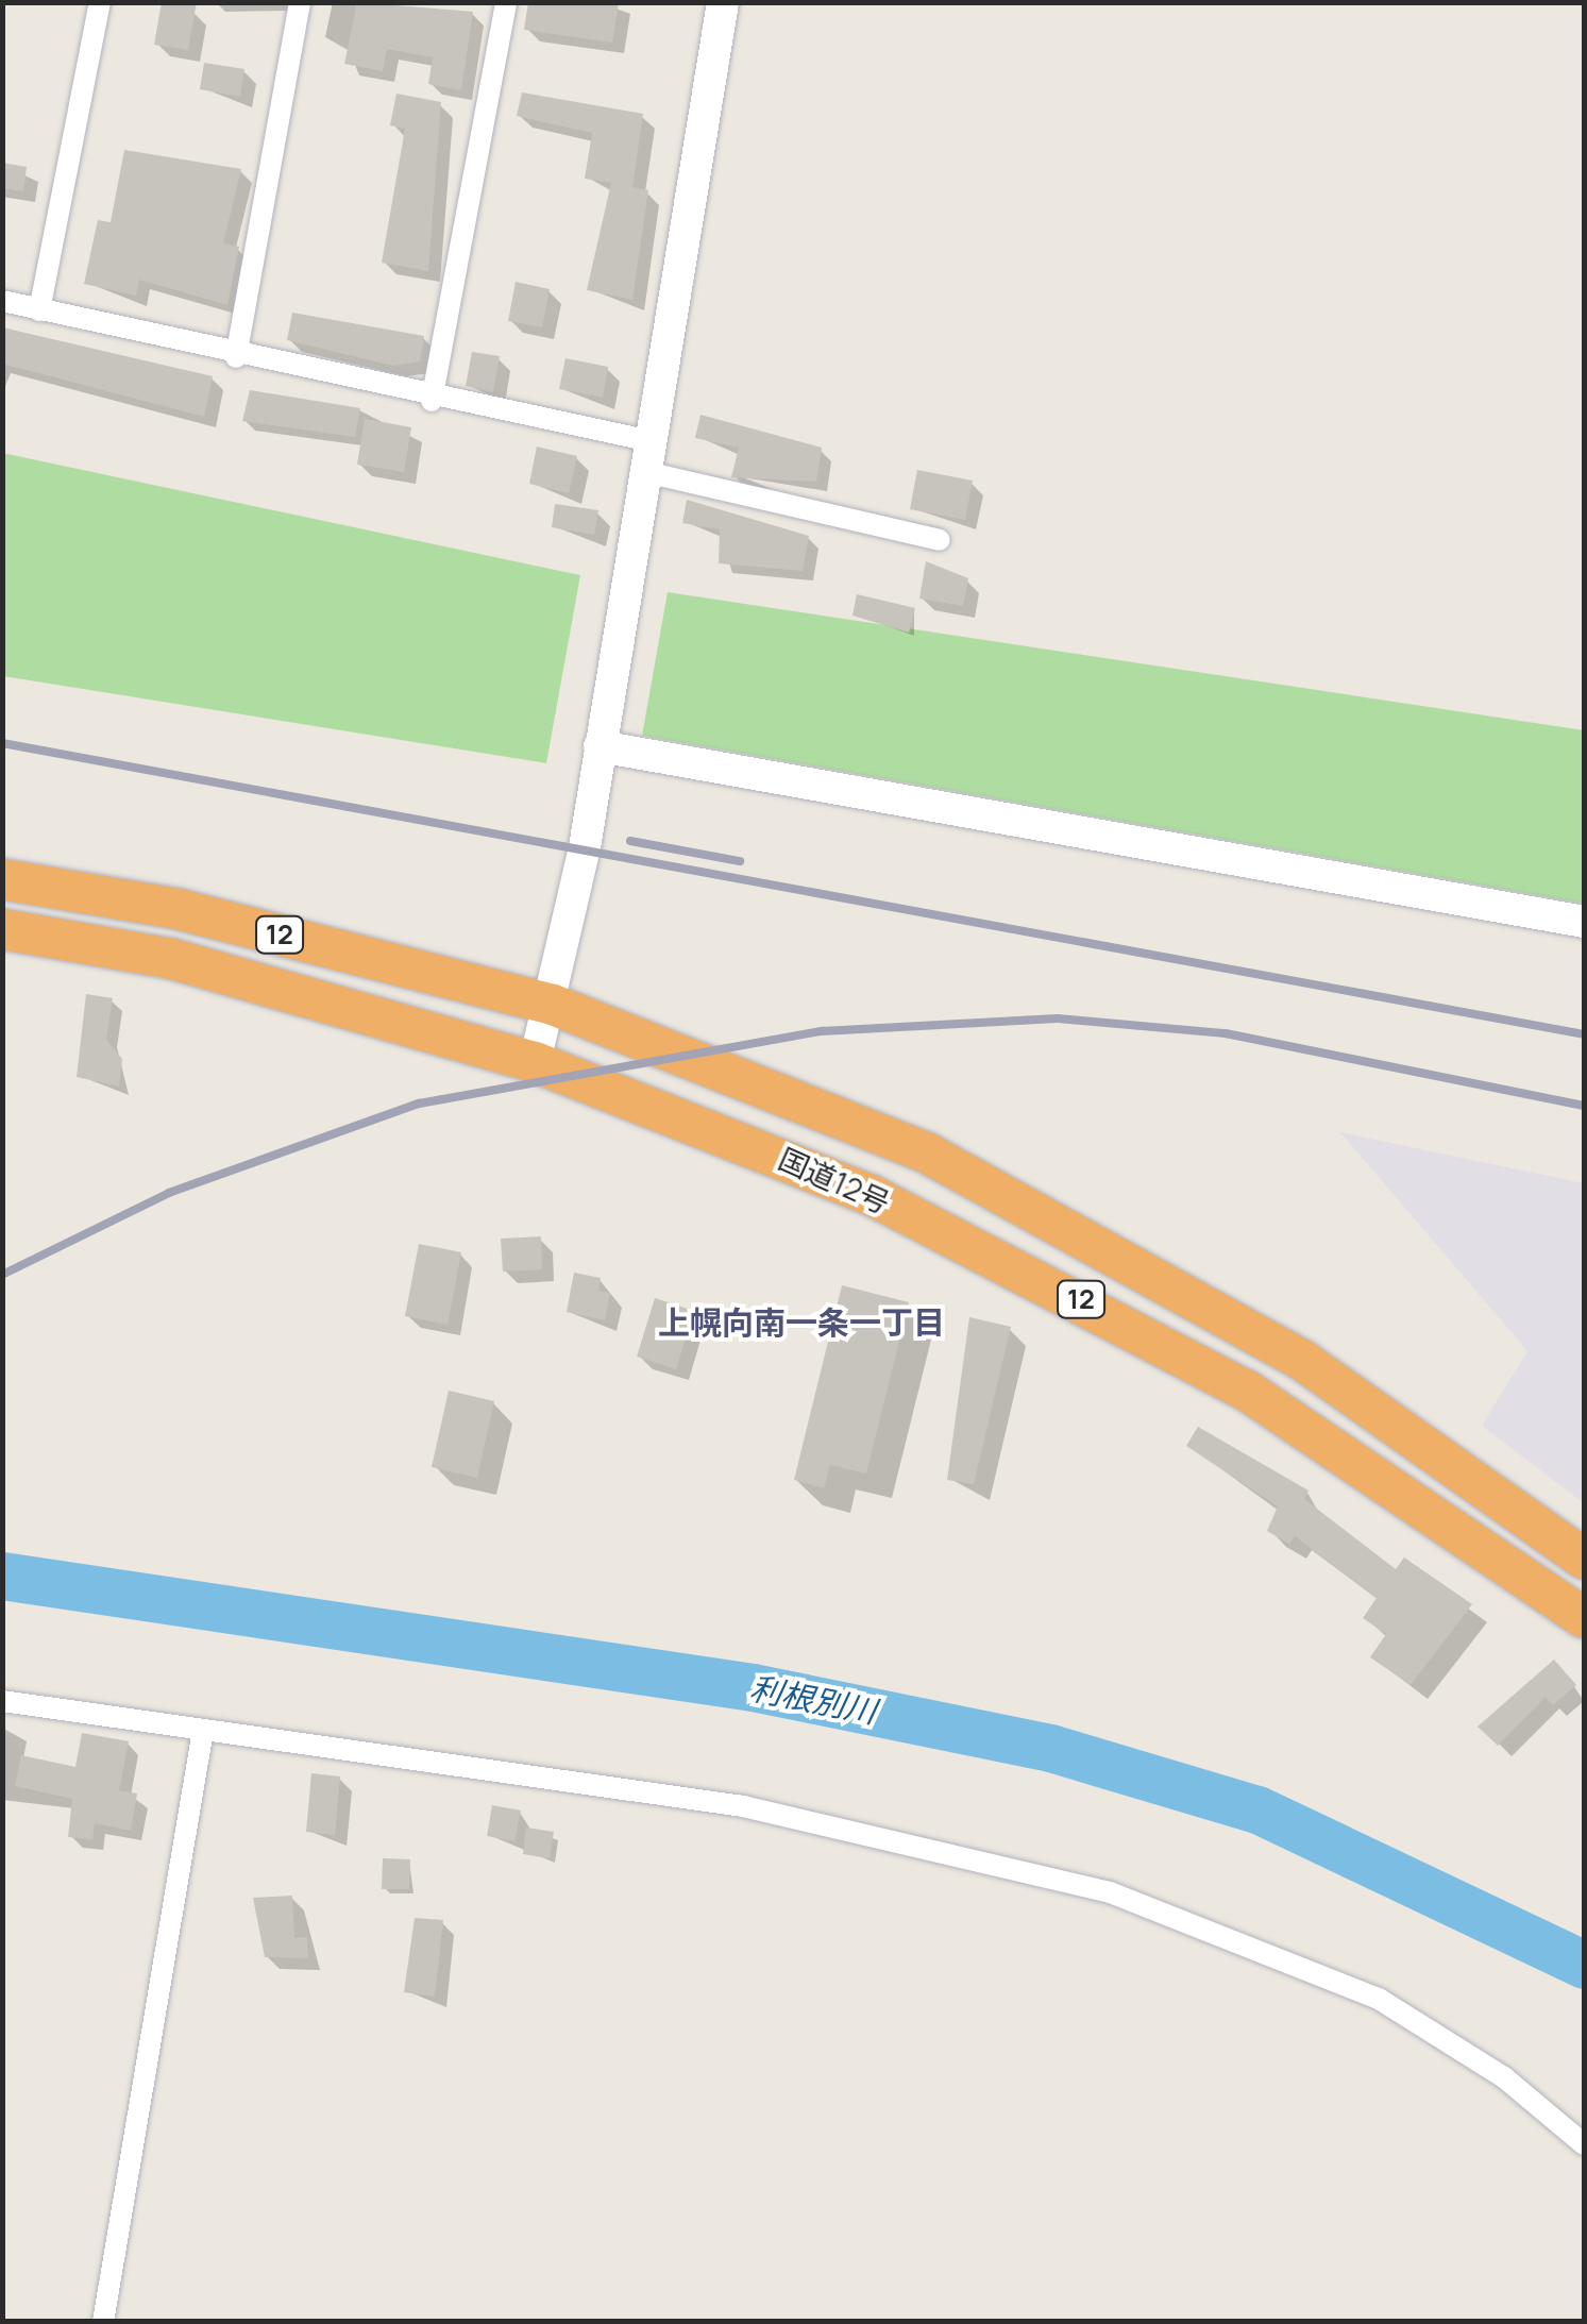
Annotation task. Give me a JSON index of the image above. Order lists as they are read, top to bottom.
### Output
{
  "streets": {
    "highway": ["12", "国道12号"]
  },
  "districts": ["上幌向南一条一丁目"],
  "water": ["利根別川"]
}
